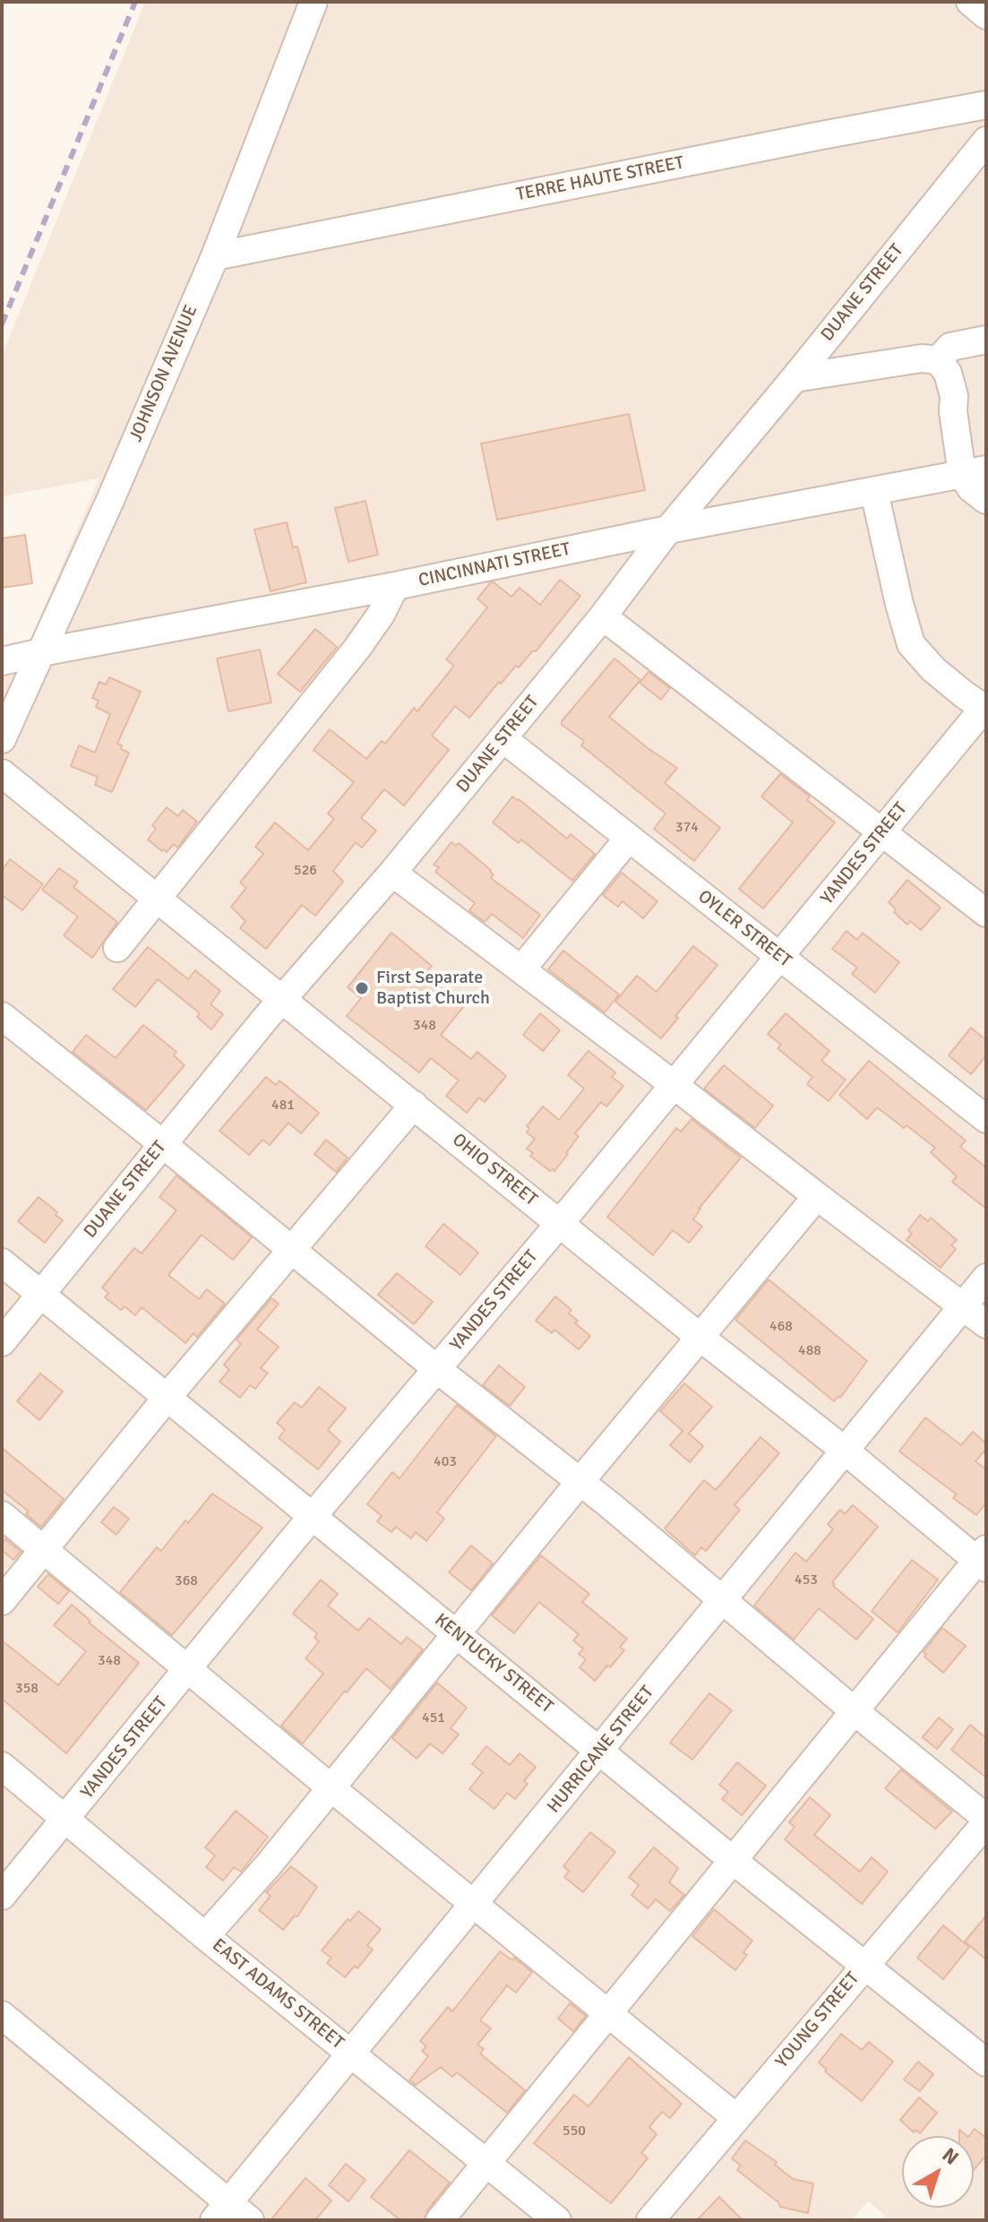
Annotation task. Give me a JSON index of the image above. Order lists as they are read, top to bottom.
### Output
{
  "streets": {
    "street": [
      "TERRE HAUTE STREET",
      "DUANE STREET",
      "JOHNSON AVENUE",
      "CINCINNATI STREET",
      "YANDES STREET",
      "OYLER STREET",
      "OHIO STREET",
      "KENTUCKY STREET",
      "HURRICANE STREET",
      "EAST ADAMS STREET",
      "YOUNG STREET"
    ]
  },
  "crossings": [
    ["TERRE HAUTE STREET", "JOHNSON AVENUE"],
    ["DUANE STREET", "CINCINNATI STREET"],
    ["DUANE STREET", "OYLER STREET"],
    ["DUANE STREET", "OHIO STREET"],
    ["DUANE STREET", "KENTUCKY STREET"],
    ["JOHNSON AVENUE", "CINCINNATI STREET"],
    ["YANDES STREET", "OYLER STREET"],
    ["YANDES STREET", "OHIO STREET"],
    ["YANDES STREET", "KENTUCKY STREET"],
    ["YANDES STREET", "EAST ADAMS STREET"],
    ["OHIO STREET", "HURRICANE STREET"],
    ["KENTUCKY STREET", "HURRICANE STREET"],
    ["KENTUCKY STREET", "YOUNG STREET"],
    ["HURRICANE STREET", "EAST ADAMS STREET"]
  ],
  "places": ["First Separate Baptist Church"],
  "house_numbers": [
    "374",
    "526",
    "348",
    "481",
    "468",
    "488",
    "403",
    "453",
    "368",
    "348",
    "358",
    "451",
    "550"
  ],
  "north": "top right"
}
